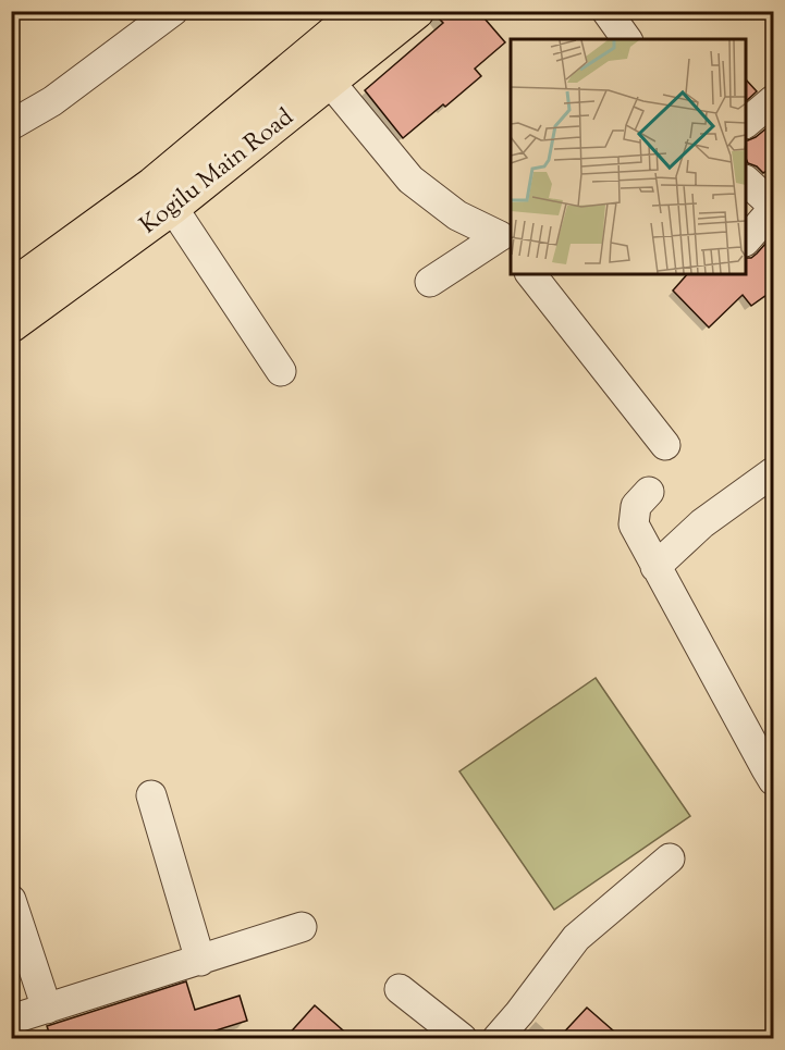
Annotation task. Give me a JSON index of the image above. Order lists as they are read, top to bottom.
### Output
{
  "streets": {
    "main road": ["Kogilu Main Road"]
  }
}
